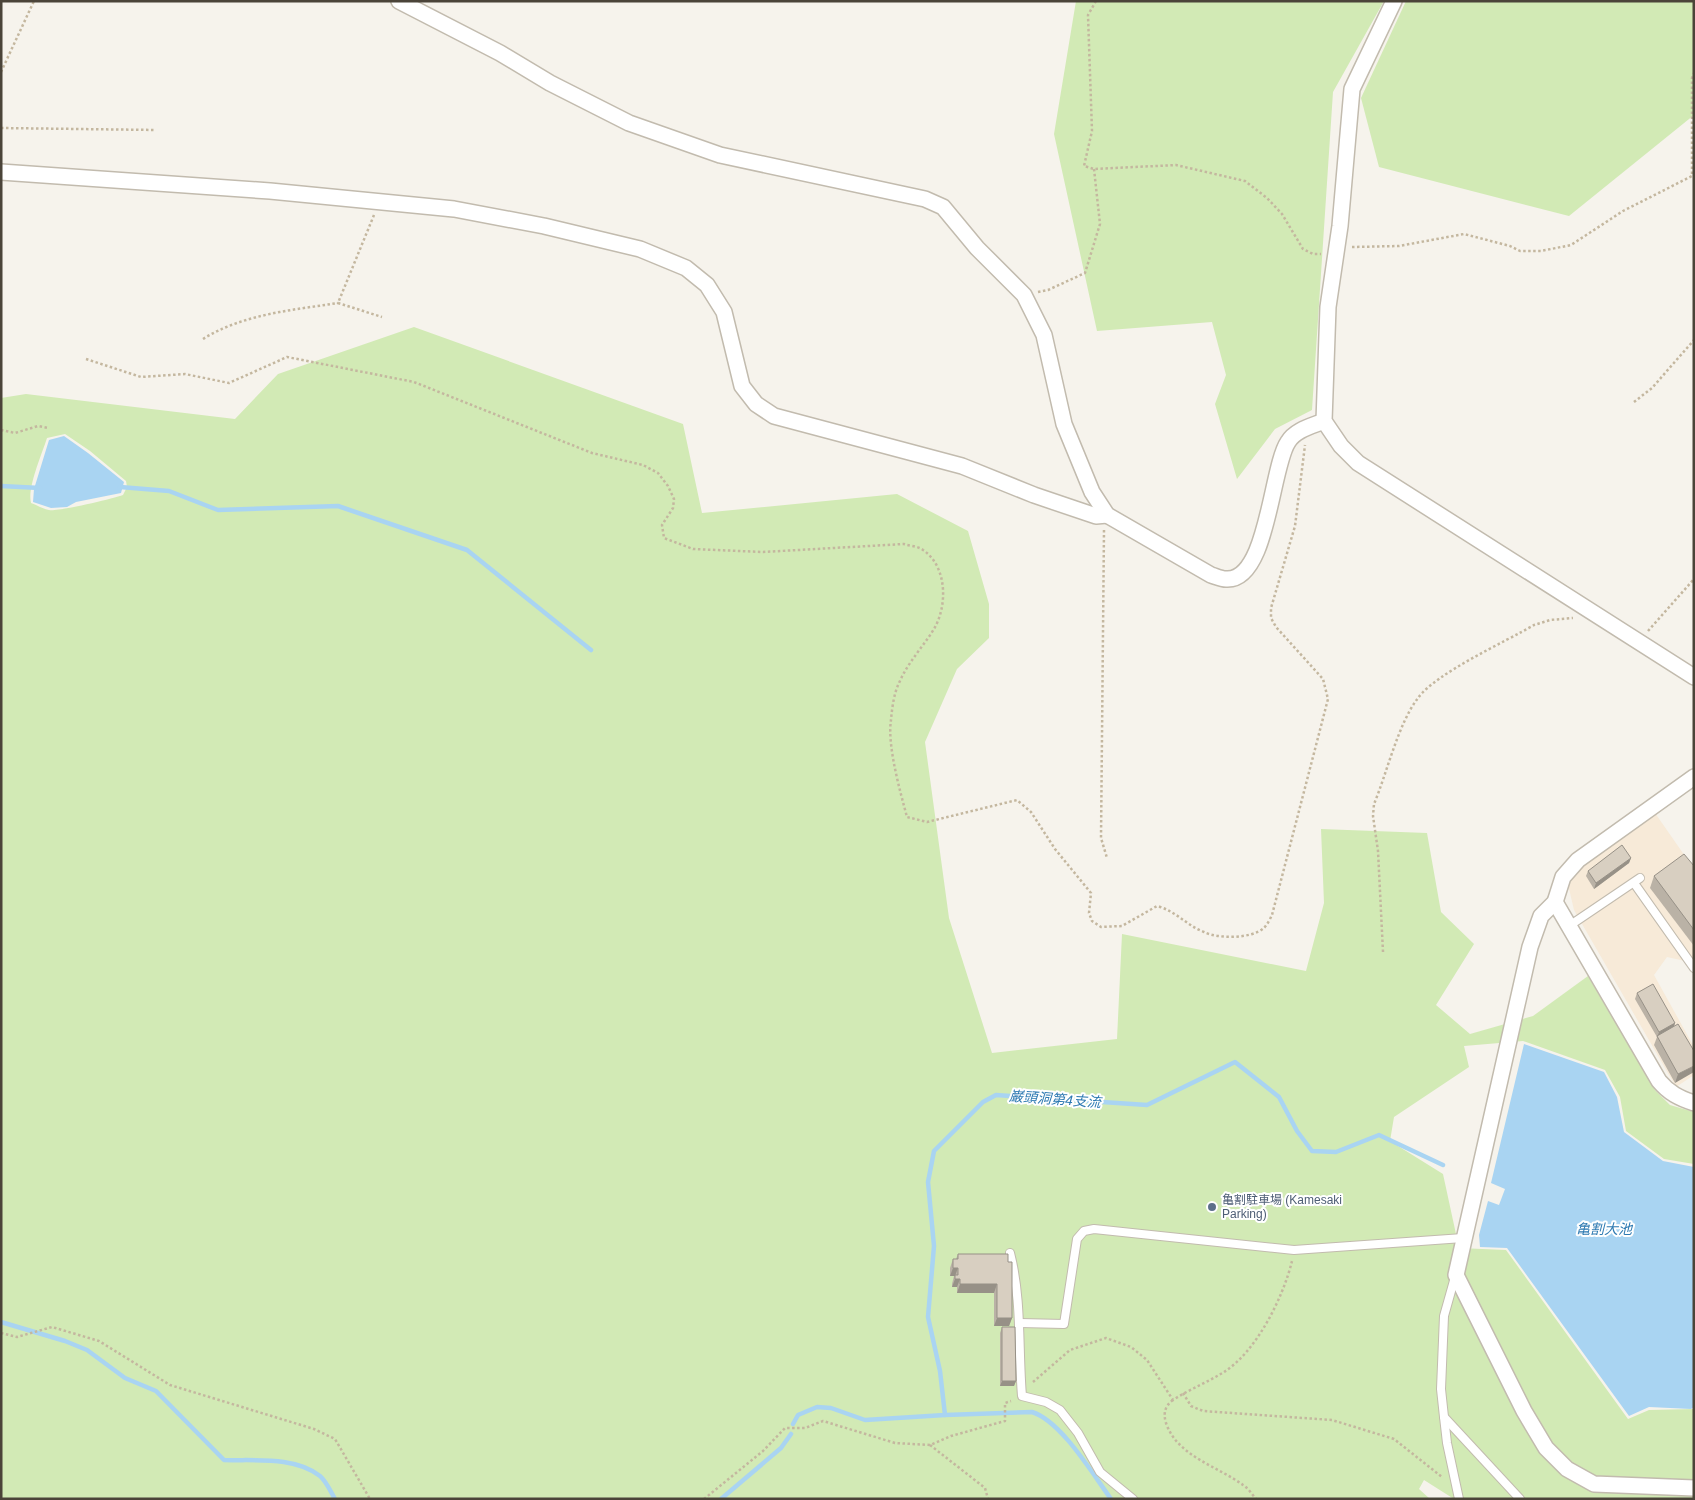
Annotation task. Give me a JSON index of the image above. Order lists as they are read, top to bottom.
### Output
{
  "water": ["巌頭洞第4支流", "亀割大池"],
  "places": ["亀割駐車場 (Kamesaki Parking)"]
}
